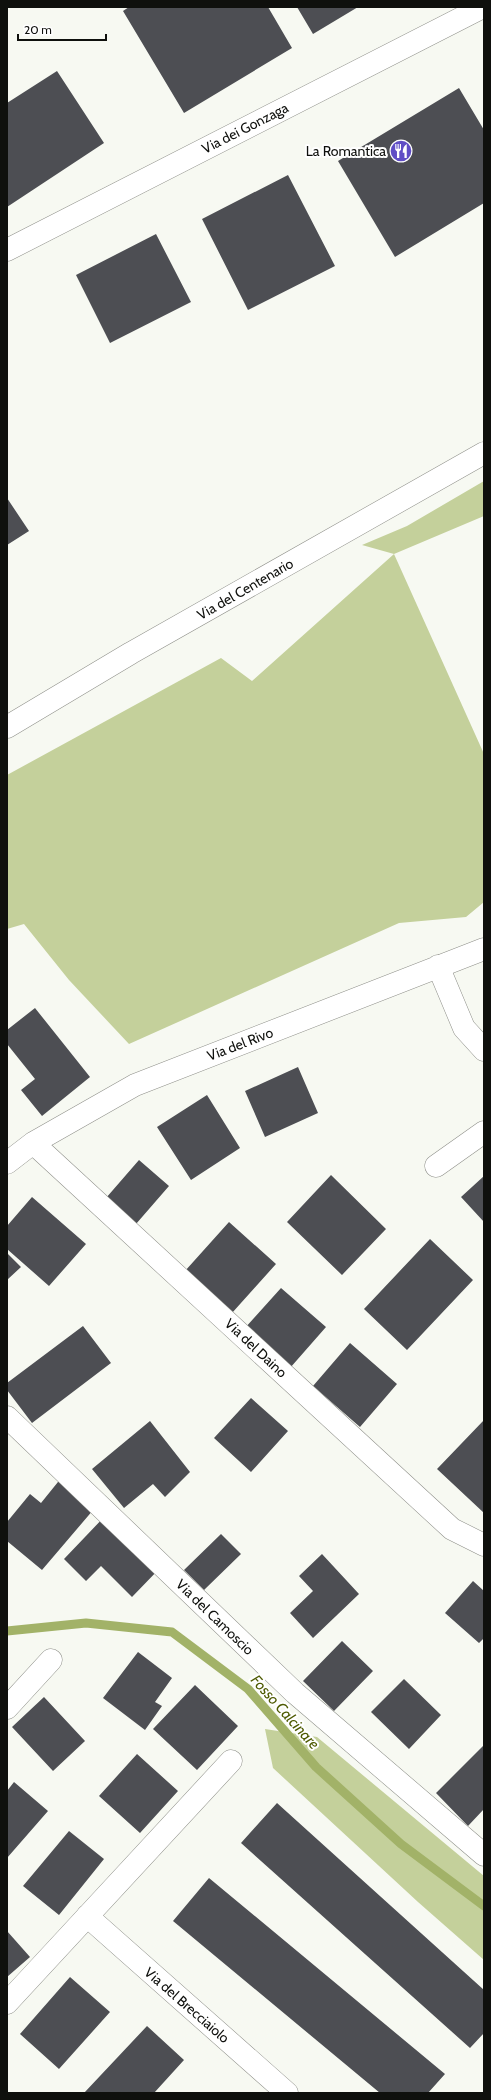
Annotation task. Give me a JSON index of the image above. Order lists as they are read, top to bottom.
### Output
{
  "streets": {
    "street": [
      "Via dei Gonzaga",
      "Via del Centenario",
      "Via del Rivo",
      "Via del Daino",
      "Via del Camoscio",
      "Via del Brecciaiolo"
    ]
  },
  "crossings": [
    ["Via del Rivo", "Via del Daino"]
  ],
  "water": ["Fosso Calcinare"],
  "places": {
    "restaurant": ["La Romantica"]
  },
  "scale_bar": "20 m"
}
